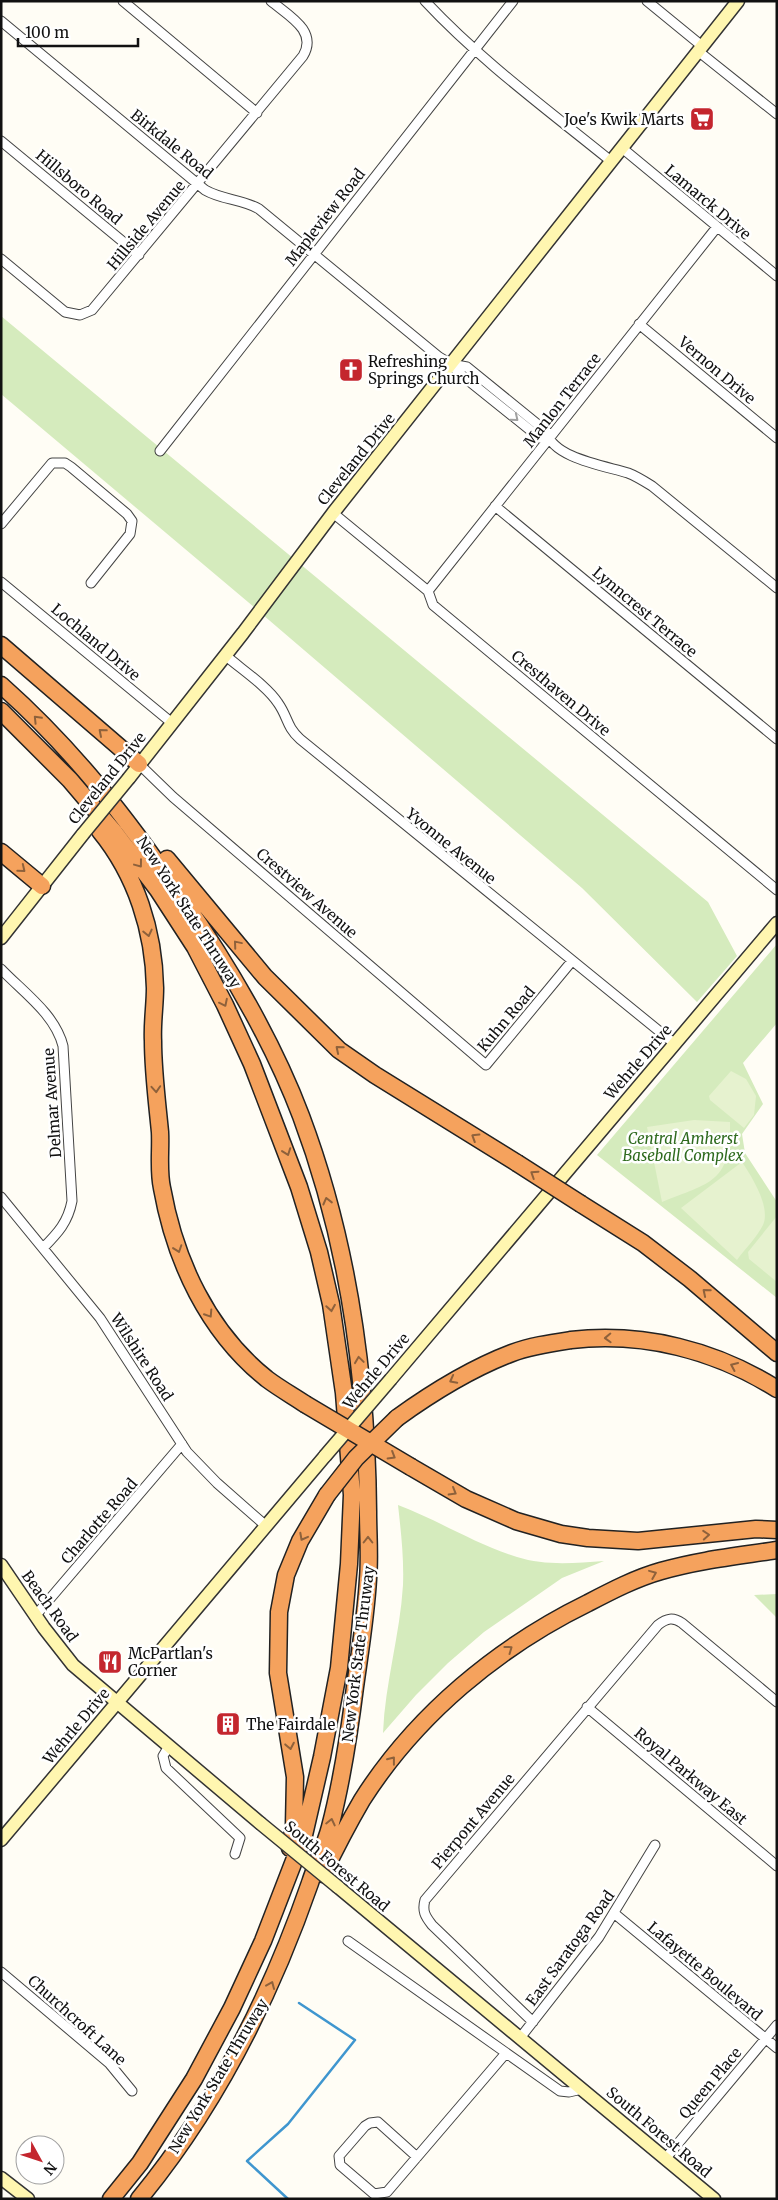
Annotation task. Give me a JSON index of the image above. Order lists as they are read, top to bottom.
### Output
{
  "streets": {
    "highway": ["New York State Thruway"],
    "street": [
      "Birkdale Road",
      "Hillsboro Road",
      "Lamarck Drive",
      "Mapleview Road",
      "Hillside Avenue",
      "Vernon Drive",
      "Manlon Terrace",
      "Cleveland Drive",
      "Lynncrest Terrace",
      "Lochland Drive",
      "Cresthaven Drive",
      "Yvonne Avenue",
      "Crestview Avenue",
      "Kuhn Road",
      "Wehrle Drive",
      "Delmar Avenue",
      "Wilshire Road",
      "Charlotte Road",
      "Beach Road",
      "Royal Parkway East",
      "Pierpont Avenue",
      "South Forest Road",
      "East Saratoga Road",
      "Lafayette Boulevard",
      "Churchcroft Lane",
      "Queen Place"
    ]
  },
  "crossings": [
    ["Birkdale Road", "Mapleview Road"],
    ["Birkdale Road", "Hillside Avenue"],
    ["Birkdale Road", "Manlon Terrace"],
    ["Birkdale Road", "Cleveland Drive"],
    ["Hillsboro Road", "Hillside Avenue"],
    ["Lamarck Drive", "Manlon Terrace"],
    ["Lamarck Drive", "Cleveland Drive"],
    ["Vernon Drive", "Manlon Terrace"],
    ["Manlon Terrace", "Lynncrest Terrace"],
    ["Manlon Terrace", "Cresthaven Drive"],
    ["Cleveland Drive", "Lochland Drive"],
    ["Cleveland Drive", "Cresthaven Drive"],
    ["Cleveland Drive", "Yvonne Avenue"],
    ["Cleveland Drive", "Crestview Avenue"],
    ["Yvonne Avenue", "Kuhn Road"],
    ["Yvonne Avenue", "Wehrle Drive"],
    ["Crestview Avenue", "Kuhn Road"],
    ["Wehrle Drive", "Wilshire Road"],
    ["Wehrle Drive", "South Forest Road"],
    ["Delmar Avenue", "Wilshire Road"],
    ["Wilshire Road", "Charlotte Road"],
    ["Charlotte Road", "Beach Road"],
    ["Beach Road", "South Forest Road"],
    ["Royal Parkway East", "Pierpont Avenue"],
    ["Pierpont Avenue", "East Saratoga Road"],
    ["South Forest Road", "East Saratoga Road"],
    ["South Forest Road", "Queen Place"],
    ["East Saratoga Road", "Lafayette Boulevard"],
    ["Lafayette Boulevard", "Queen Place"]
  ],
  "parks": ["Central Amherst Baseball Complex"],
  "places": {
    "supermarket": ["Joe's Kwik Marts"],
    "church": ["Refreshing Springs Church"],
    "restaurant": ["McPartlan's Corner"],
    "building": ["The Fairdale"]
  },
  "scale_bar": "100 m",
  "north": "bottom right"
}
